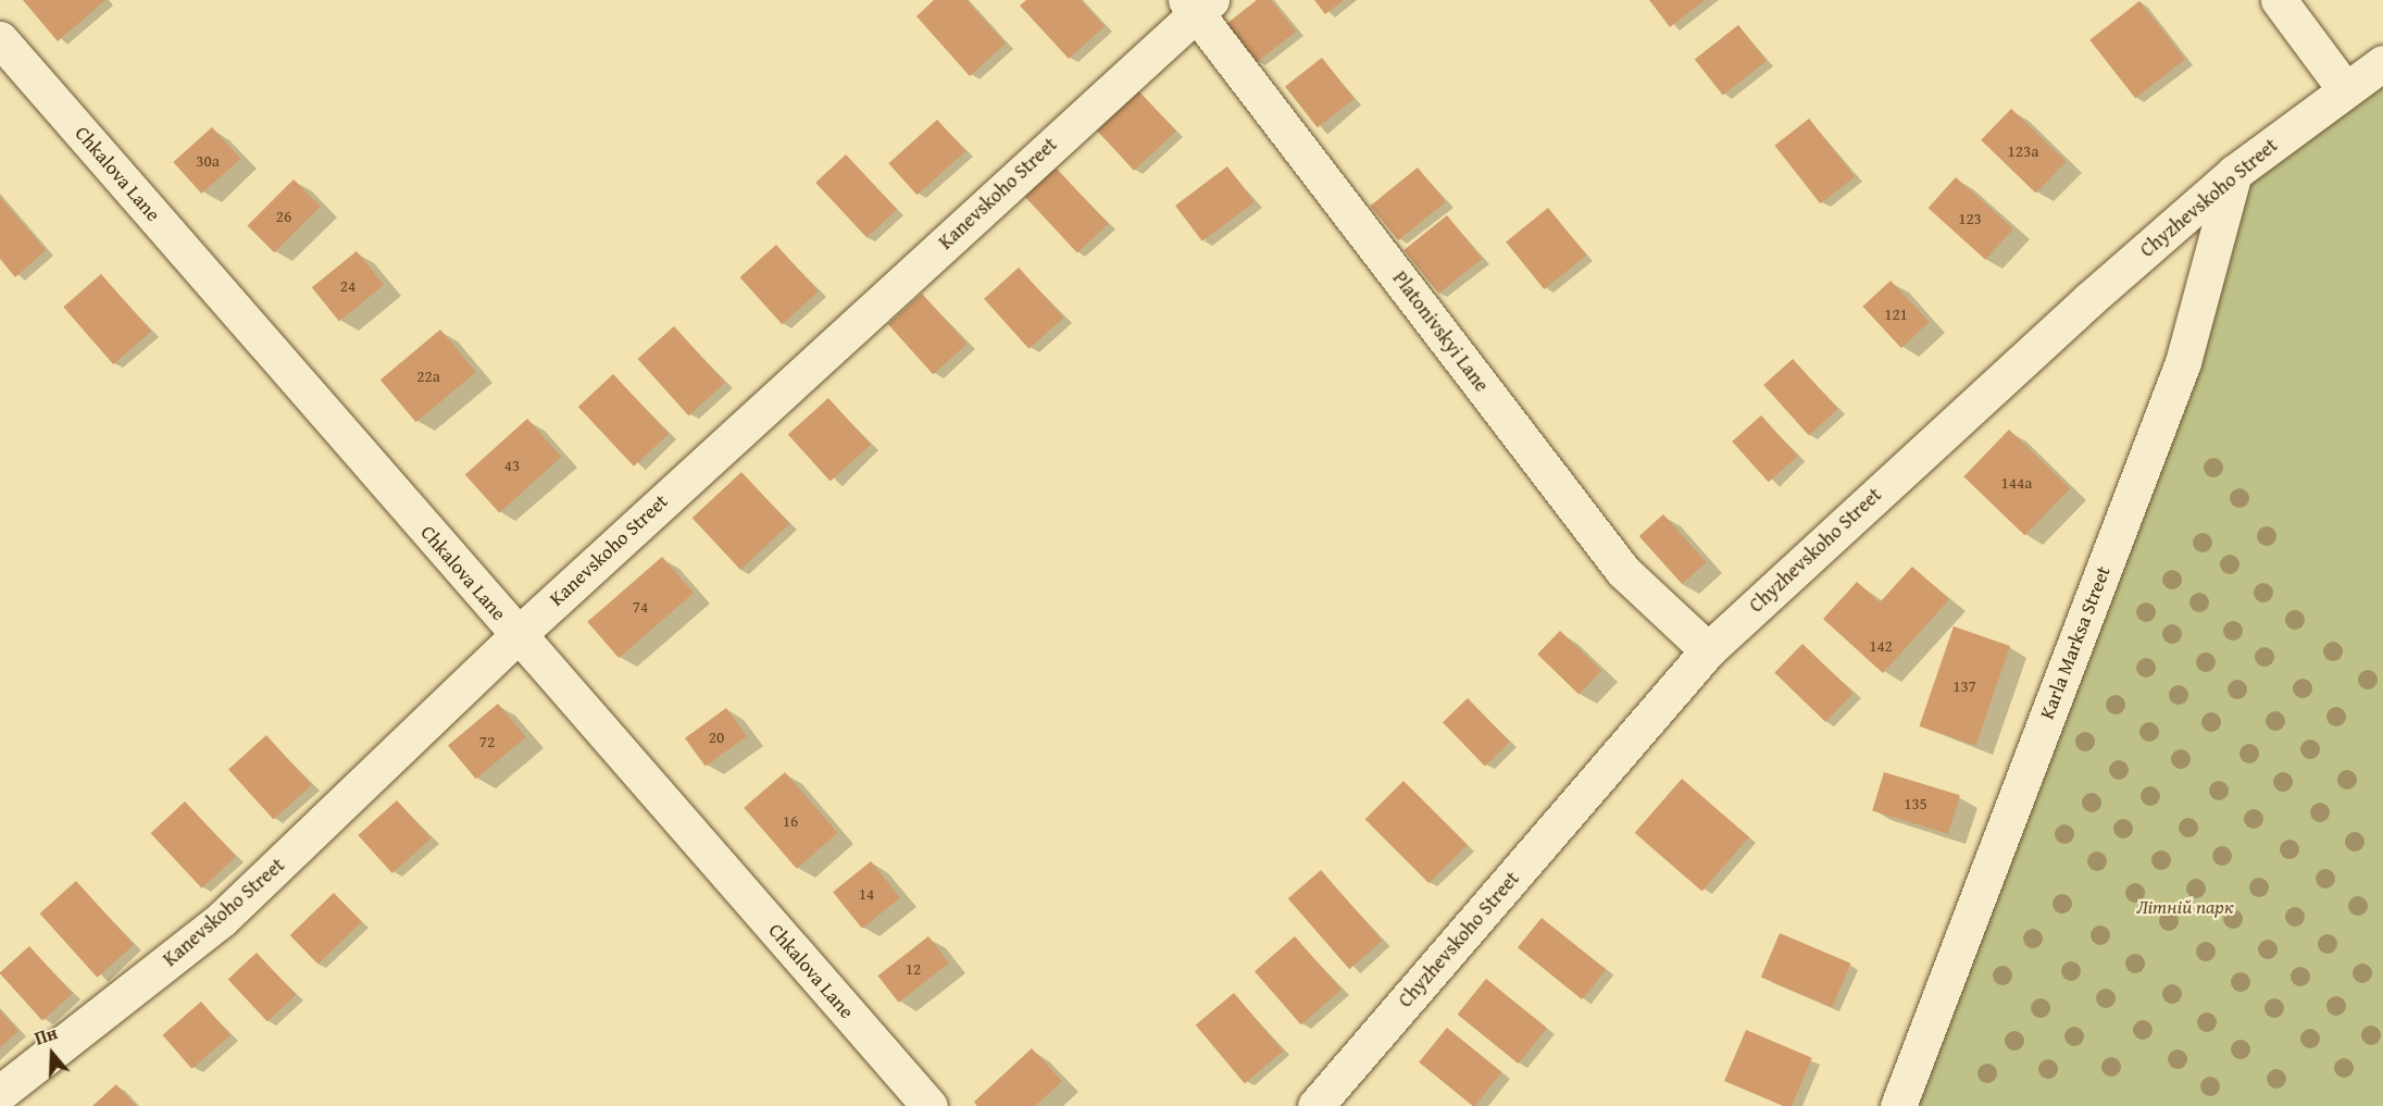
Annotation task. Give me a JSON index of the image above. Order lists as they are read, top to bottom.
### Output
{
  "streets": {
    "street": [
      "Chkalova Lane",
      "Kanevskoho Street",
      "Chyzhevskoho Street",
      "Platonivskyi Lane",
      "Karla Marksa Street"
    ]
  },
  "crossings": [
    ["Chkalova Lane", "Kanevskoho Street"],
    ["Kanevskoho Street", "Platonivskyi Lane"],
    ["Chyzhevskoho Street", "Platonivskyi Lane"],
    ["Chyzhevskoho Street", "Karla Marksa Street"]
  ],
  "parks": ["Літній парк"],
  "house_numbers": [
    "123а",
    "30а",
    "26",
    "123",
    "24",
    "121",
    "22а",
    "43",
    "144а",
    "74",
    "142",
    "137",
    "20",
    "72",
    "135",
    "16",
    "14",
    "12"
  ],
  "north": "top"
}
